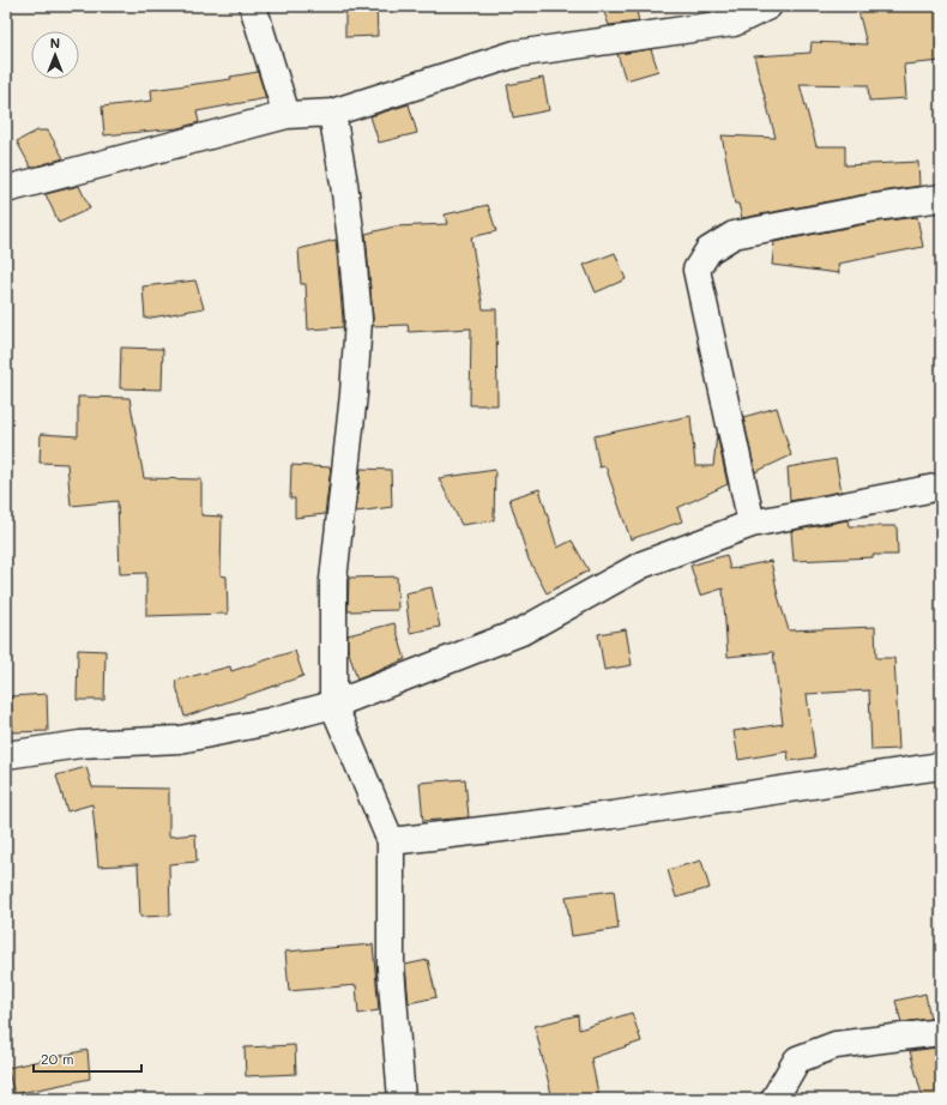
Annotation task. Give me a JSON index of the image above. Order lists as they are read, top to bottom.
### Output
{
  "scale_bar": "20 m",
  "north": "top"
}
